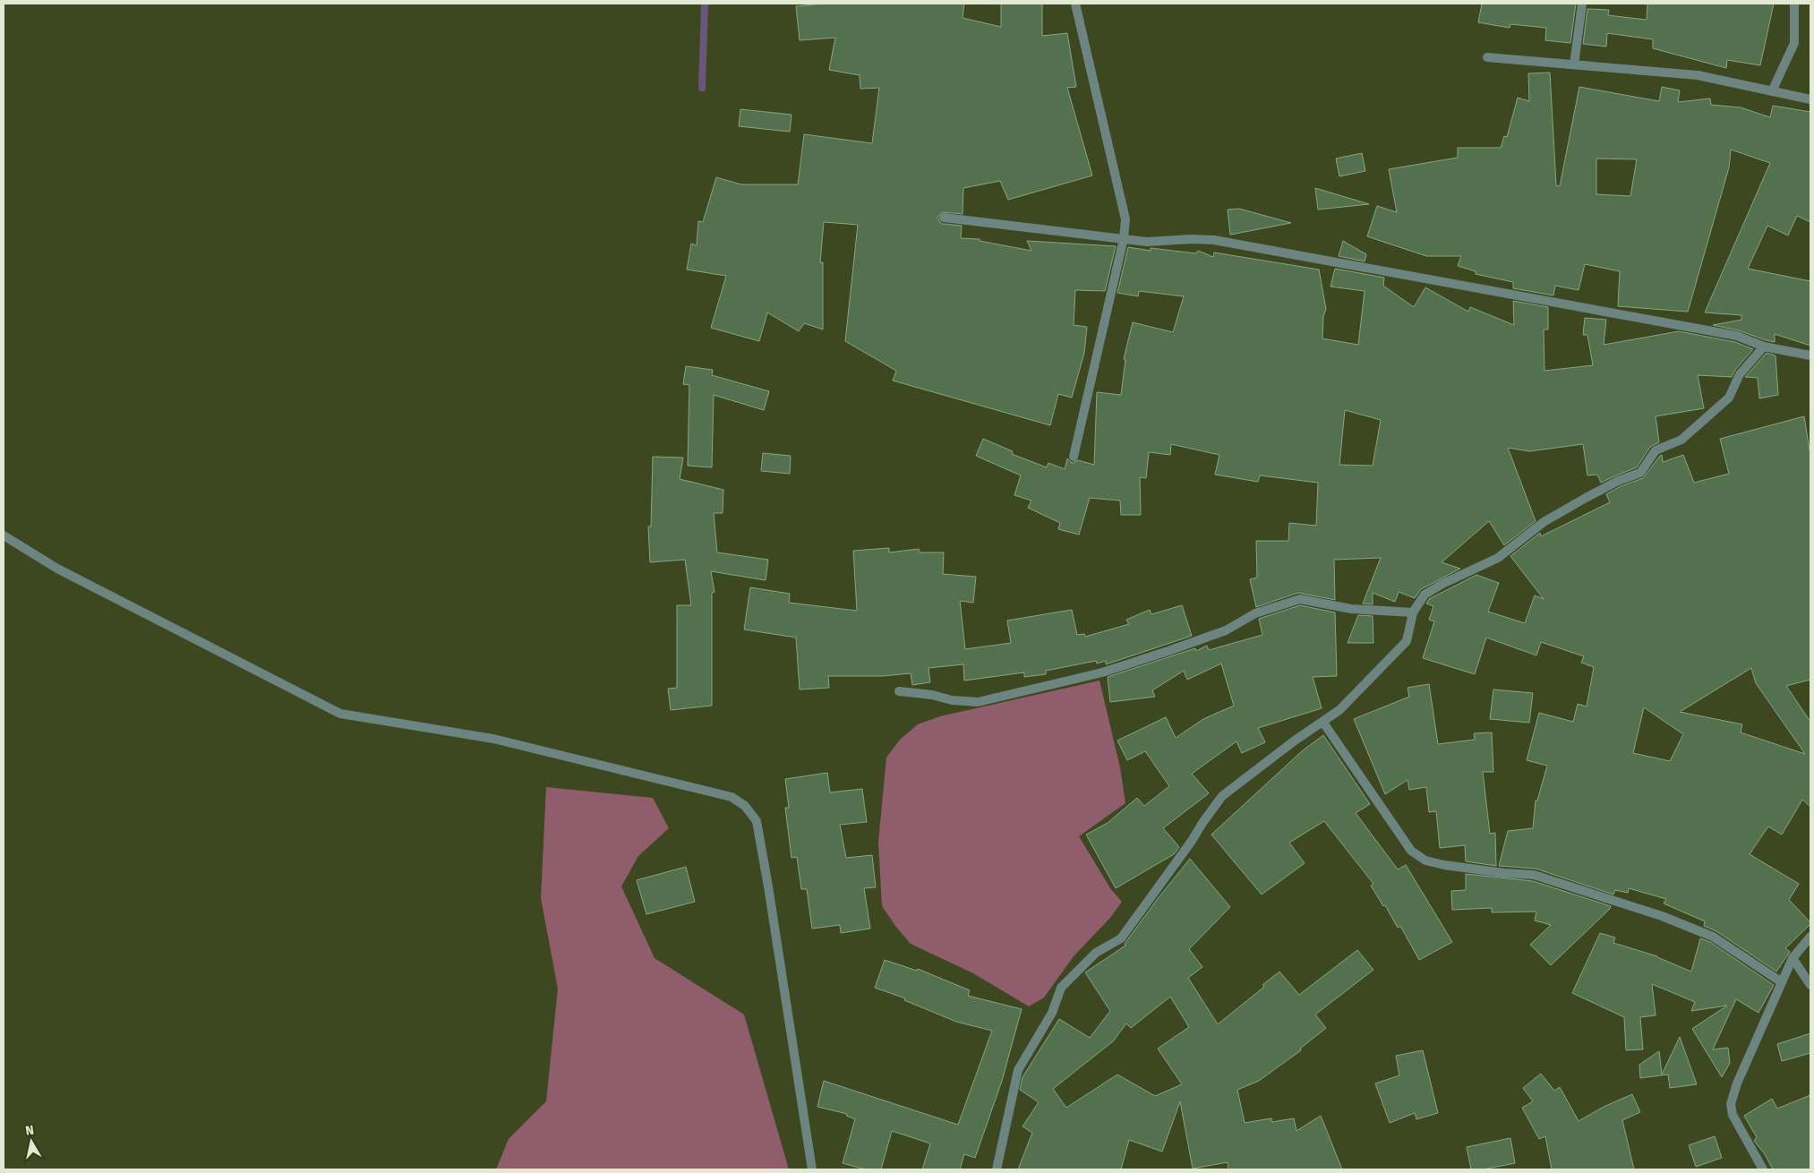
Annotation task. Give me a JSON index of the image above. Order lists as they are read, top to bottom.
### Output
{
  "north": "top"
}
